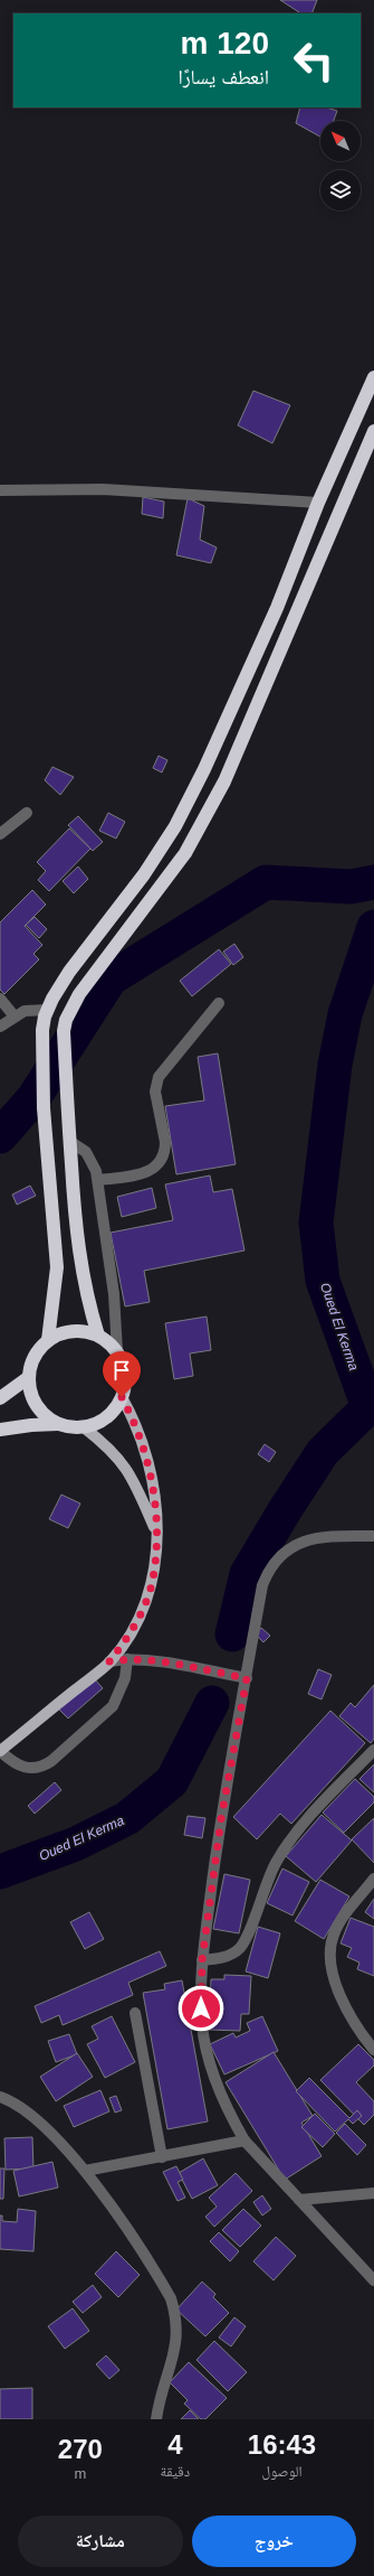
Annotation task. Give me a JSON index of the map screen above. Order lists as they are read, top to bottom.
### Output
{
  "water": ["Oued El Kerma"],
  "north": "top left",
  "page": {
    "turn": ["120 m", "انعطف يسارًا"],
    "eta": [
      "16:43",
      "الوصول",
      "4",
      "دقيقة",
      "270",
      "m"
    ],
    "buttons": ["خروج", "مشاركة"]
  }
}
